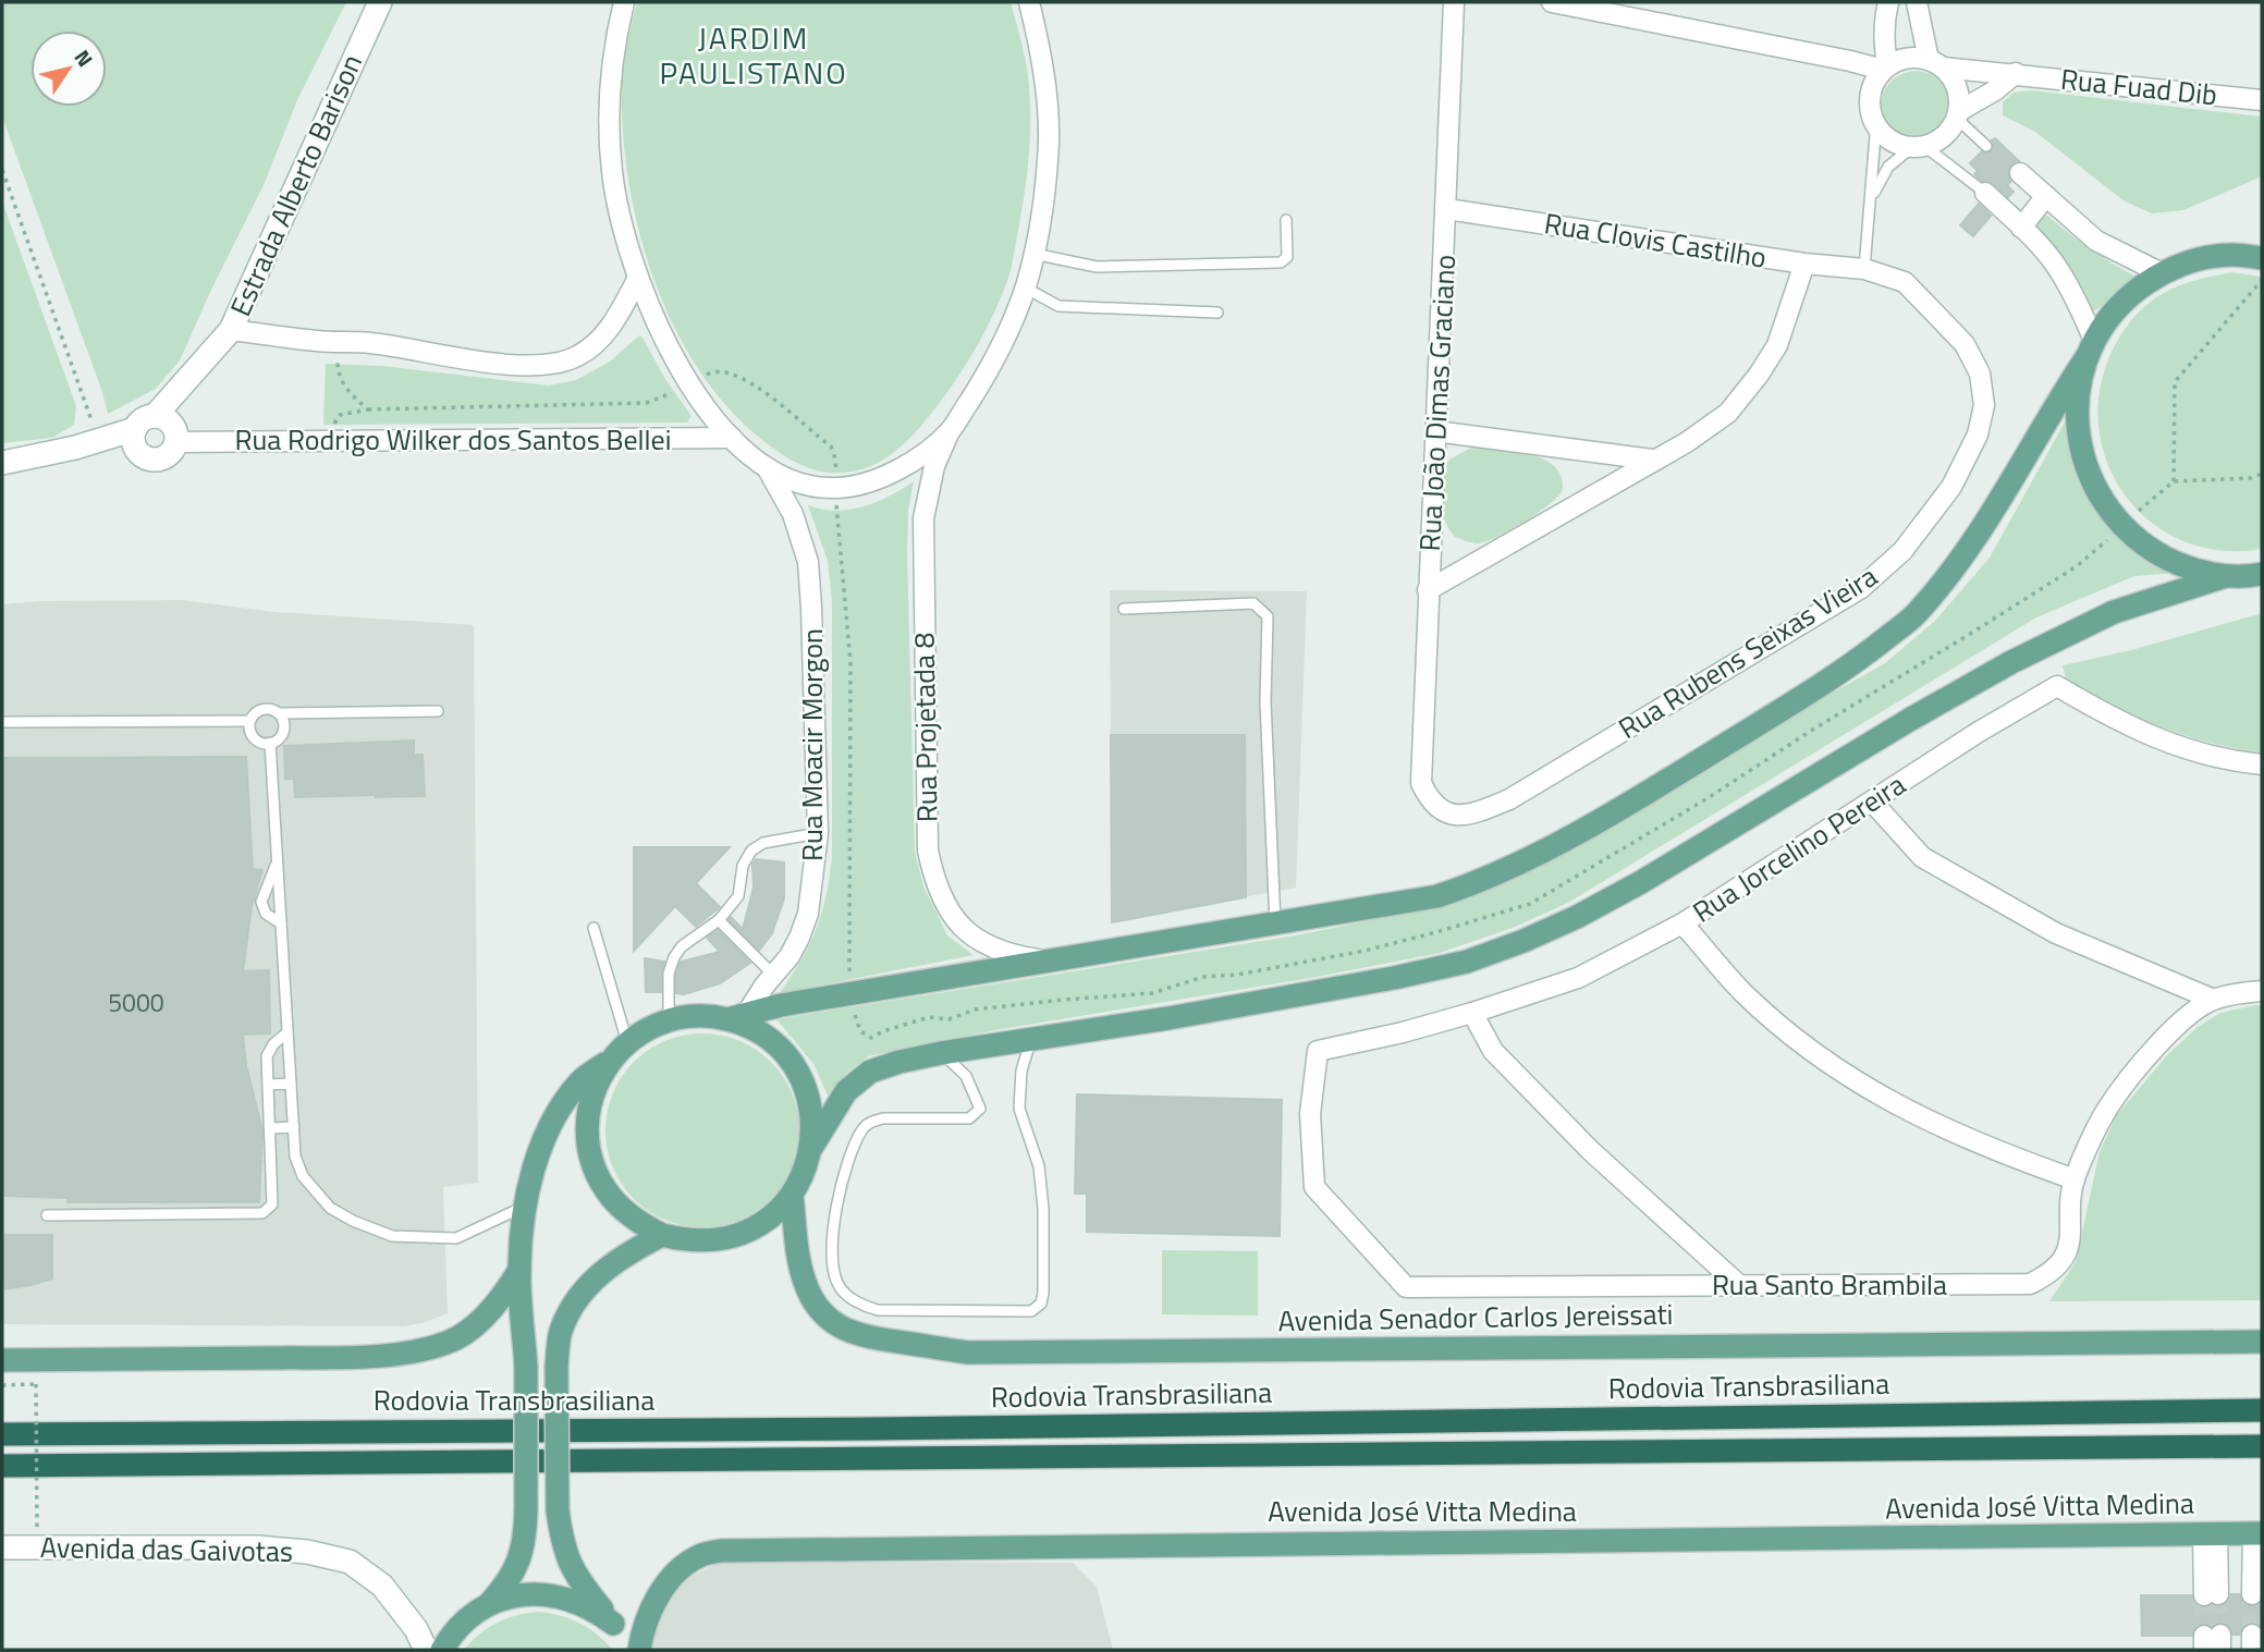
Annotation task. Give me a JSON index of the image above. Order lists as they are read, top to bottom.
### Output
{
  "streets": {
    "highway": ["Rodovia Transbrasiliana"],
    "main road": ["Avenida Senador Carlos Jereissati", "Avenida José Vitta Medina"],
    "street": [
      "Rua Fuad Dib",
      "Estrada Alberto Barison",
      "Rua Clovis Castilho",
      "Rua João Dimas Graciano",
      "Rua Rodrigo Wilker dos Santos Bellei",
      "Rua Rubens Seixas Vieira",
      "Rua Projetada 8",
      "Rua Moacir Morgon",
      "Rua Jorcelino Pereira",
      "Rua Santo Brambila",
      "Avenida das Gaivotas"
    ]
  },
  "crossings": [
    ["Estrada Alberto Barison", "Rua Rodrigo Wilker dos Santos Bellei"],
    ["Rua Clovis Castilho", "Rua João Dimas Graciano"],
    ["Rua Clovis Castilho", "Rua Rubens Seixas Vieira"],
    ["Rua João Dimas Graciano", "Rua Rubens Seixas Vieira"],
    ["Rua Moacir Morgon", "Avenida Senador Carlos Jereissati"],
    ["Rua Jorcelino Pereira", "Rua Santo Brambila"]
  ],
  "districts": ["JARDIM PAULISTANO"],
  "house_numbers": ["5000"],
  "north": "top right"
}
